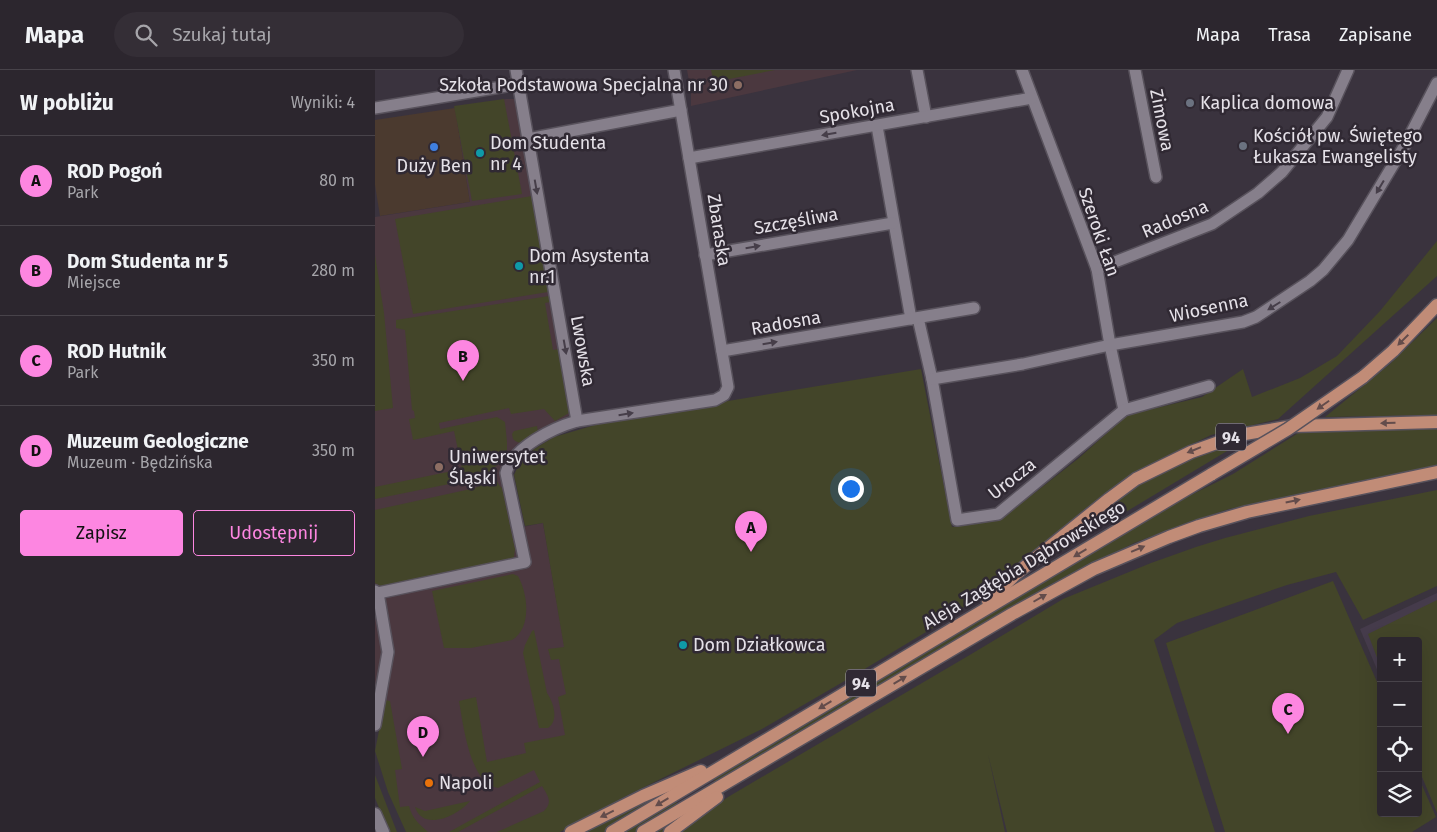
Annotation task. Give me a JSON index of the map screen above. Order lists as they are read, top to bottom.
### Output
{
  "streets": {
    "main road": ["94", "Aleja Zagłębia Dąbrowskiego"],
    "street": [
      "Spokojna",
      "Zimowa",
      "Radosna",
      "Szczęśliwa",
      "Zbaraska",
      "Szeroki Łan",
      "Wiosenna",
      "Lwowska",
      "Urocza"
    ]
  },
  "crossings": [
    ["Spokojna", "Zbaraska"],
    ["Spokojna", "Szeroki Łan"],
    ["Spokojna", "Urocza"],
    ["Radosna", "Zbaraska"],
    ["Radosna", "Szeroki Łan"],
    ["Radosna", "Urocza"],
    ["Szczęśliwa", "Zbaraska"],
    ["Szczęśliwa", "Urocza"],
    ["Zbaraska", "Lwowska"],
    ["Szeroki Łan", "Wiosenna"],
    ["Szeroki Łan", "Urocza"],
    ["Wiosenna", "Urocza"],
    ["94", "Aleja Zagłębia Dąbrowskiego"]
  ],
  "one_way": [
    "Spokojna",
    "Szczęśliwa",
    "Wiosenna",
    "Lwowska"
  ],
  "places": [
    "Szkoła Podstawowa Specjalna nr 30",
    "Kaplica domowa",
    "Kościół pw. Świętego Łukasza Ewangelisty",
    "Duży Ben",
    "Dom Studenta nr 4",
    "Dom Asystenta nr.1",
    "Uniwersytet Śląski",
    "Dom Działkowca",
    "Napoli"
  ],
  "page": {
    "header": "Mapa",
    "search": "Szukaj tutaj",
    "nav": ["Mapa", "Trasa", "Zapisane"],
    "heading": ["W pobliżu", "Wyniki: 4"],
    "list": [
      {
        "mark": "A",
        "name": "ROD Pogoń",
        "note": "Park",
        "value": "80 m"
      },
      {
        "mark": "B",
        "name": "Dom Studenta nr 5",
        "note": "Miejsce",
        "value": "280 m"
      },
      {
        "mark": "C",
        "name": "ROD Hutnik",
        "note": "Park",
        "value": "350 m"
      },
      {
        "mark": "D",
        "name": "Muzeum Geologiczne",
        "note": "Muzeum · Będzińska",
        "value": "350 m"
      }
    ],
    "pins": [
      "B",
      "A",
      "C",
      "D"
    ],
    "buttons": ["Zapisz", "Udostępnij"],
    "map_buttons": ["+", "−"]
  }
}
